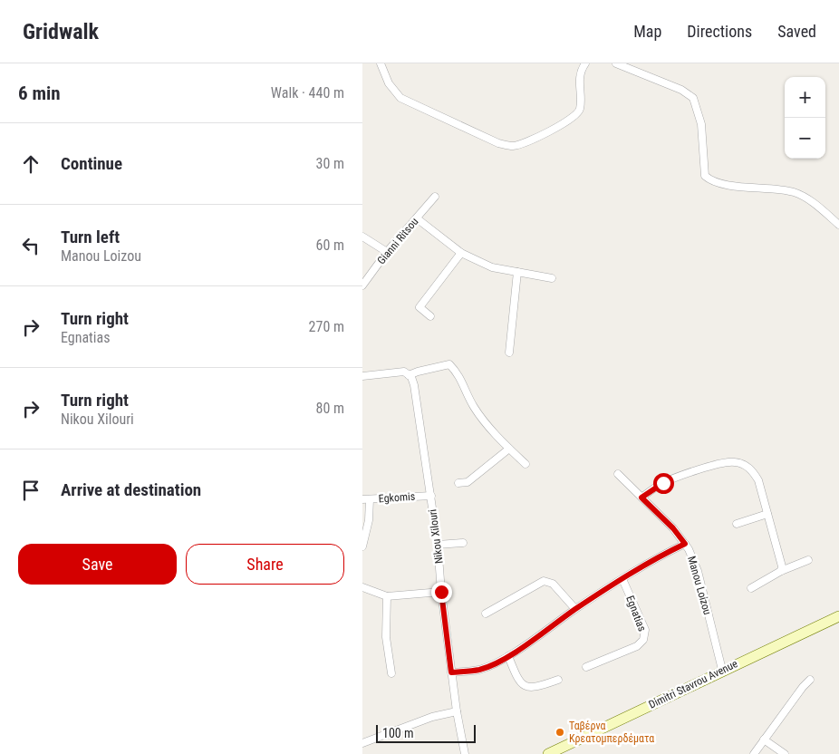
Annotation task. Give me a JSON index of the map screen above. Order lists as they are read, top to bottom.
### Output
{
  "streets": {
    "main road": ["Dimitri Stavrou Avenue"],
    "street": [
      "Gianni Ritsou",
      "Egkomis",
      "Nikou Xilouri",
      "Manou Loizou",
      "Egnatias"
    ]
  },
  "crossings": [
    ["Egkomis", "Nikou Xilouri"],
    ["Manou Loizou", "Dimitri Stavrou Avenue"]
  ],
  "places": ["Ταβέρνα Κρεατομπερδέματα"],
  "scale_bar": "100 m",
  "page": {
    "header": "Gridwalk",
    "nav": ["Map", "Directions", "Saved"],
    "heading": ["6 min", "Walk · 440 m"],
    "map_buttons": ["+", "−"],
    "list": [
      ["Continue", "30 m"],
      ["Turn left", "Manou Loizou", "60 m"],
      ["Turn right", "Egnatias", "270 m"],
      ["Turn right", "Nikou Xilouri", "80 m"],
      "Arrive at destination"
    ],
    "buttons": ["Save", "Share"],
    "scale": "100 m"
  }
}
